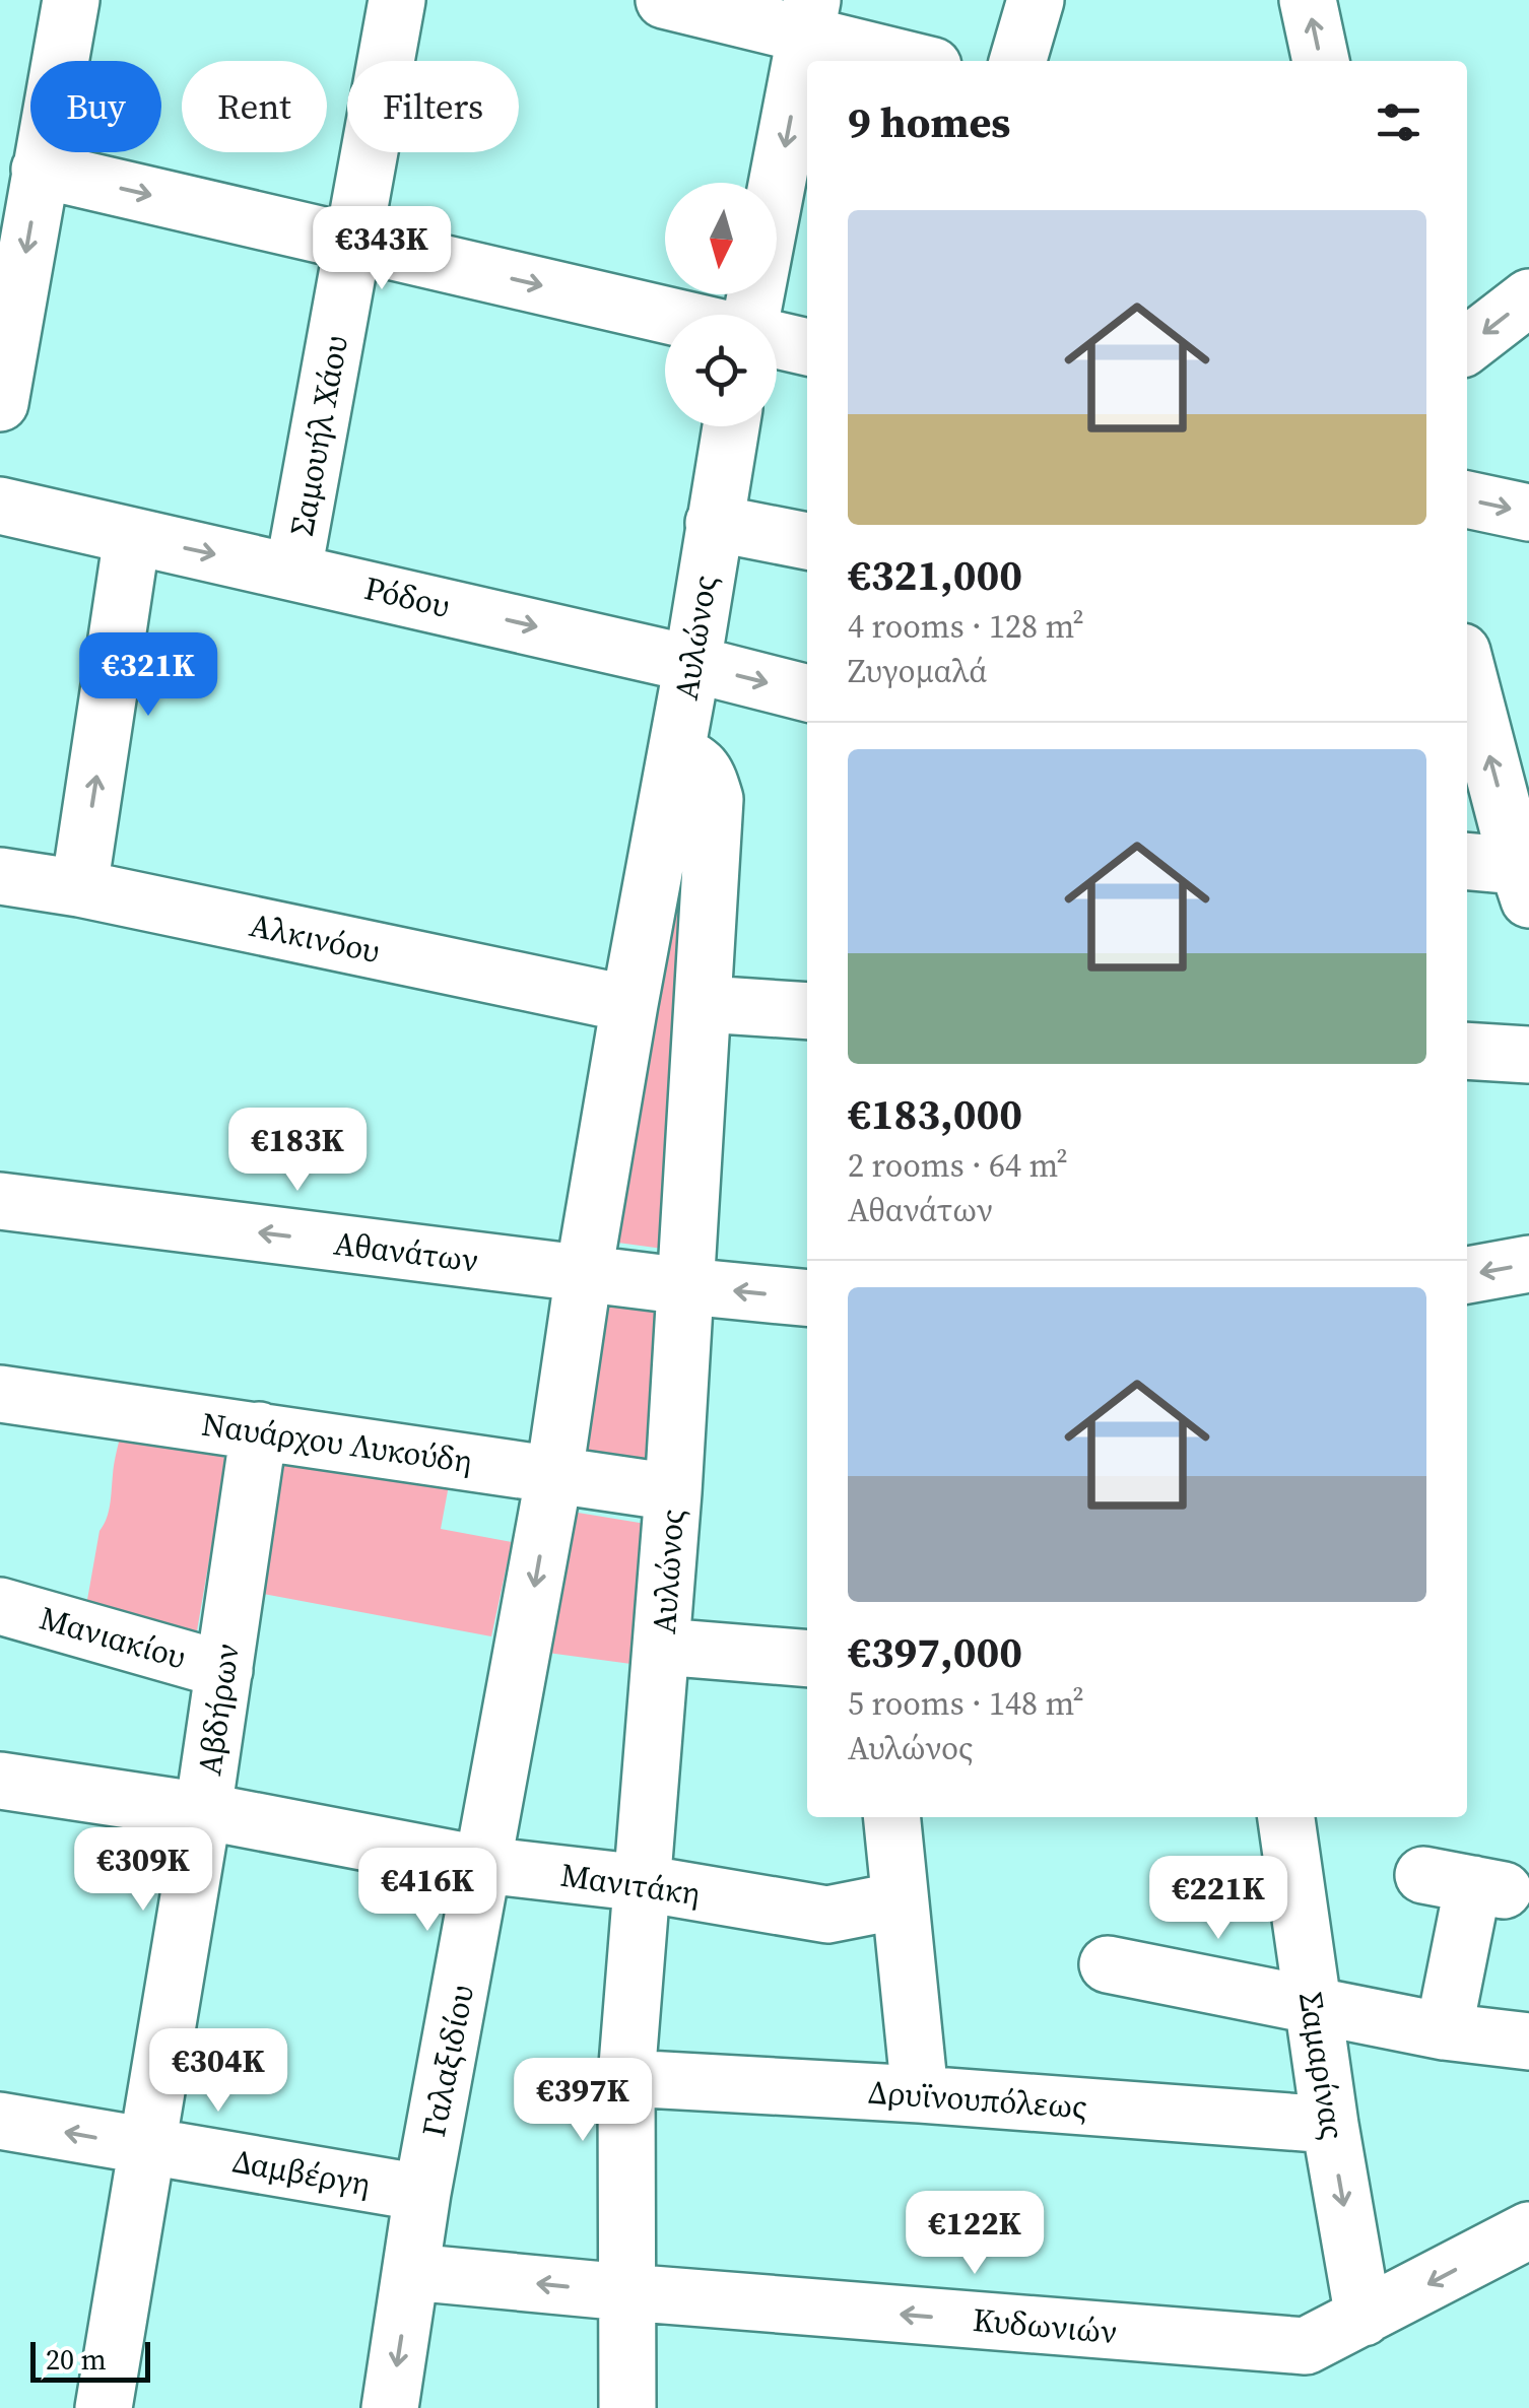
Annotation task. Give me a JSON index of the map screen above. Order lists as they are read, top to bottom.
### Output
{
  "streets": {
    "street": [
      "Σαμουήλ Χάου",
      "Ρόδου",
      "Αυλώνος",
      "Αλκινόου",
      "Αθανάτων",
      "Ναυάρχου Λυκούδη",
      "Μανιακίου",
      "Αβδήρων",
      "Μανιτάκη",
      "Γαλαξιδίου",
      "Σαμαρίνας",
      "Δρυϊνουπόλεως",
      "Δαμβέργη",
      "Κυδωνιών"
    ]
  },
  "crossings": [
    ["Σαμουήλ Χάου", "Ρόδου"],
    ["Ρόδου", "Αυλώνος"],
    ["Αυλώνος", "Αλκινόου"],
    ["Αυλώνος", "Αθανάτων"],
    ["Αυλώνος", "Ναυάρχου Λυκούδη"],
    ["Αυλώνος", "Μανιτάκη"],
    ["Αυλώνος", "Γαλαξιδίου"],
    ["Αυλώνος", "Δρυϊνουπόλεως"],
    ["Αυλώνος", "Κυδωνιών"],
    ["Ναυάρχου Λυκούδη", "Αβδήρων"],
    ["Ναυάρχου Λυκούδη", "Γαλαξιδίου"],
    ["Μανιακίου", "Αβδήρων"],
    ["Αβδήρων", "Μανιτάκη"],
    ["Αβδήρων", "Δαμβέργη"],
    ["Μανιτάκη", "Γαλαξιδίου"],
    ["Γαλαξιδίου", "Δαμβέργη"],
    ["Γαλαξιδίου", "Κυδωνιών"],
    ["Σαμαρίνας", "Δρυϊνουπόλεως"],
    ["Σαμαρίνας", "Κυδωνιών"]
  ],
  "one_way": [
    "Αθανάτων",
    "Γαλαξιδίου",
    "Σαμαρίνας",
    "Δαμβέργη",
    "Κυδωνιών"
  ],
  "scale_bar": "20 m",
  "north": "bottom",
  "page": {
    "chip": ["Buy", "Rent", "Filters"],
    "heading": "9 homes",
    "list": [
      {
        "name": "€321,000",
        "note": "4 rooms · 128 m² · Ζυγομαλά"
      },
      {
        "name": "€183,000",
        "note": "2 rooms · 64 m² · Αθανάτων"
      },
      {
        "name": "€397,000",
        "note": "5 rooms · 148 m² · Αυλώνος"
      }
    ],
    "price": [
      "€343K",
      "€321K",
      "€183K",
      "€309K",
      "€416K",
      "€221K",
      "€304K",
      "€397K",
      "€122K"
    ],
    "scale": "20 m"
  }
}
